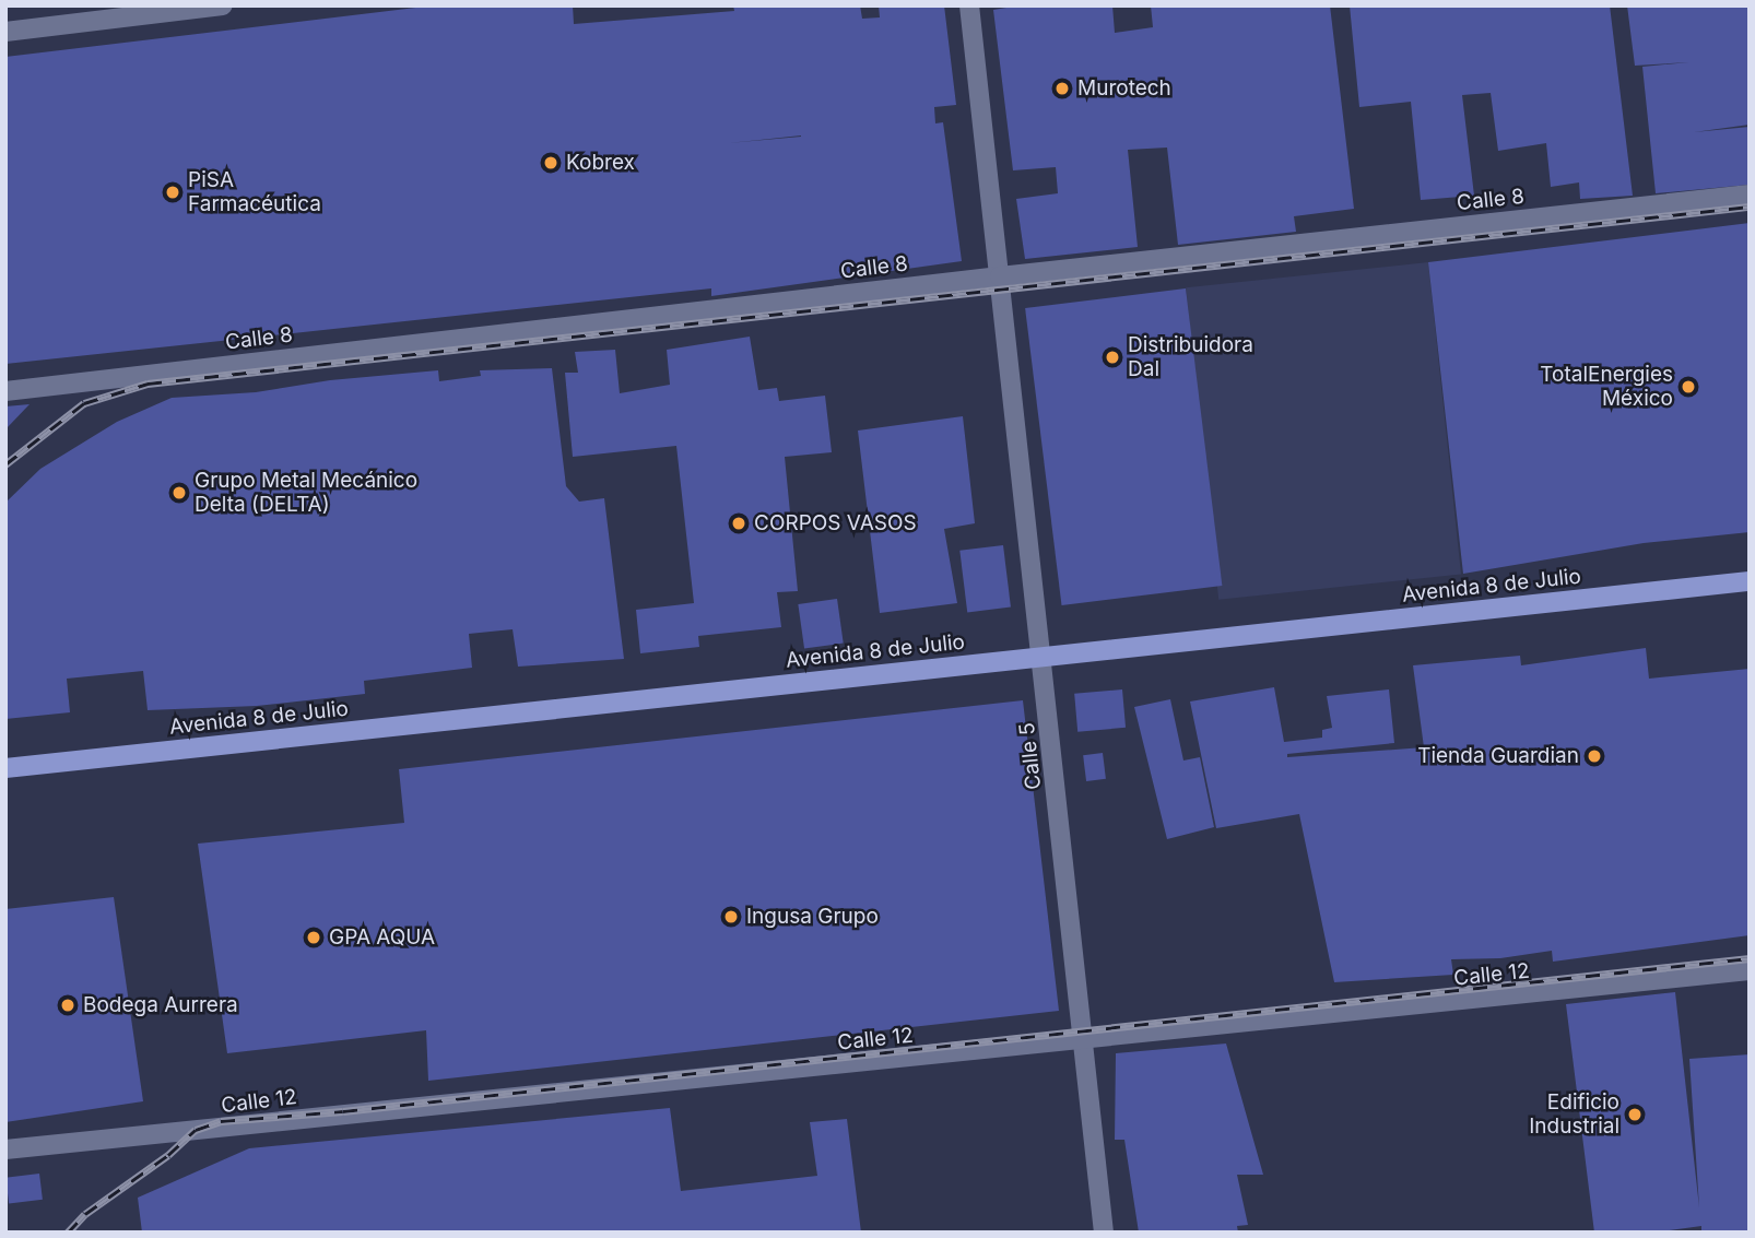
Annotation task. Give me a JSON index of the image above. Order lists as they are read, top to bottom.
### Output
{
  "streets": {
    "main road": ["Avenida 8 de Julio"],
    "street": ["Calle 8", "Calle 5", "Calle 12"]
  },
  "crossings": [
    ["Calle 8", "Calle 5"],
    ["Avenida 8 de Julio", "Calle 5"],
    ["Calle 5", "Calle 12"]
  ],
  "places": [
    "Murotech",
    "Kobrex",
    "PiSA Farmacéutica",
    "Distribuidora Dal",
    "TotalEnergies México",
    "Grupo Metal Mecánico Delta (DELTA)",
    "CORPOS VASOS",
    "Tienda Guardian",
    "Ingusa Grupo",
    "GPA AQUA",
    "Bodega Aurrera",
    "Edificio Industrial"
  ]
}
